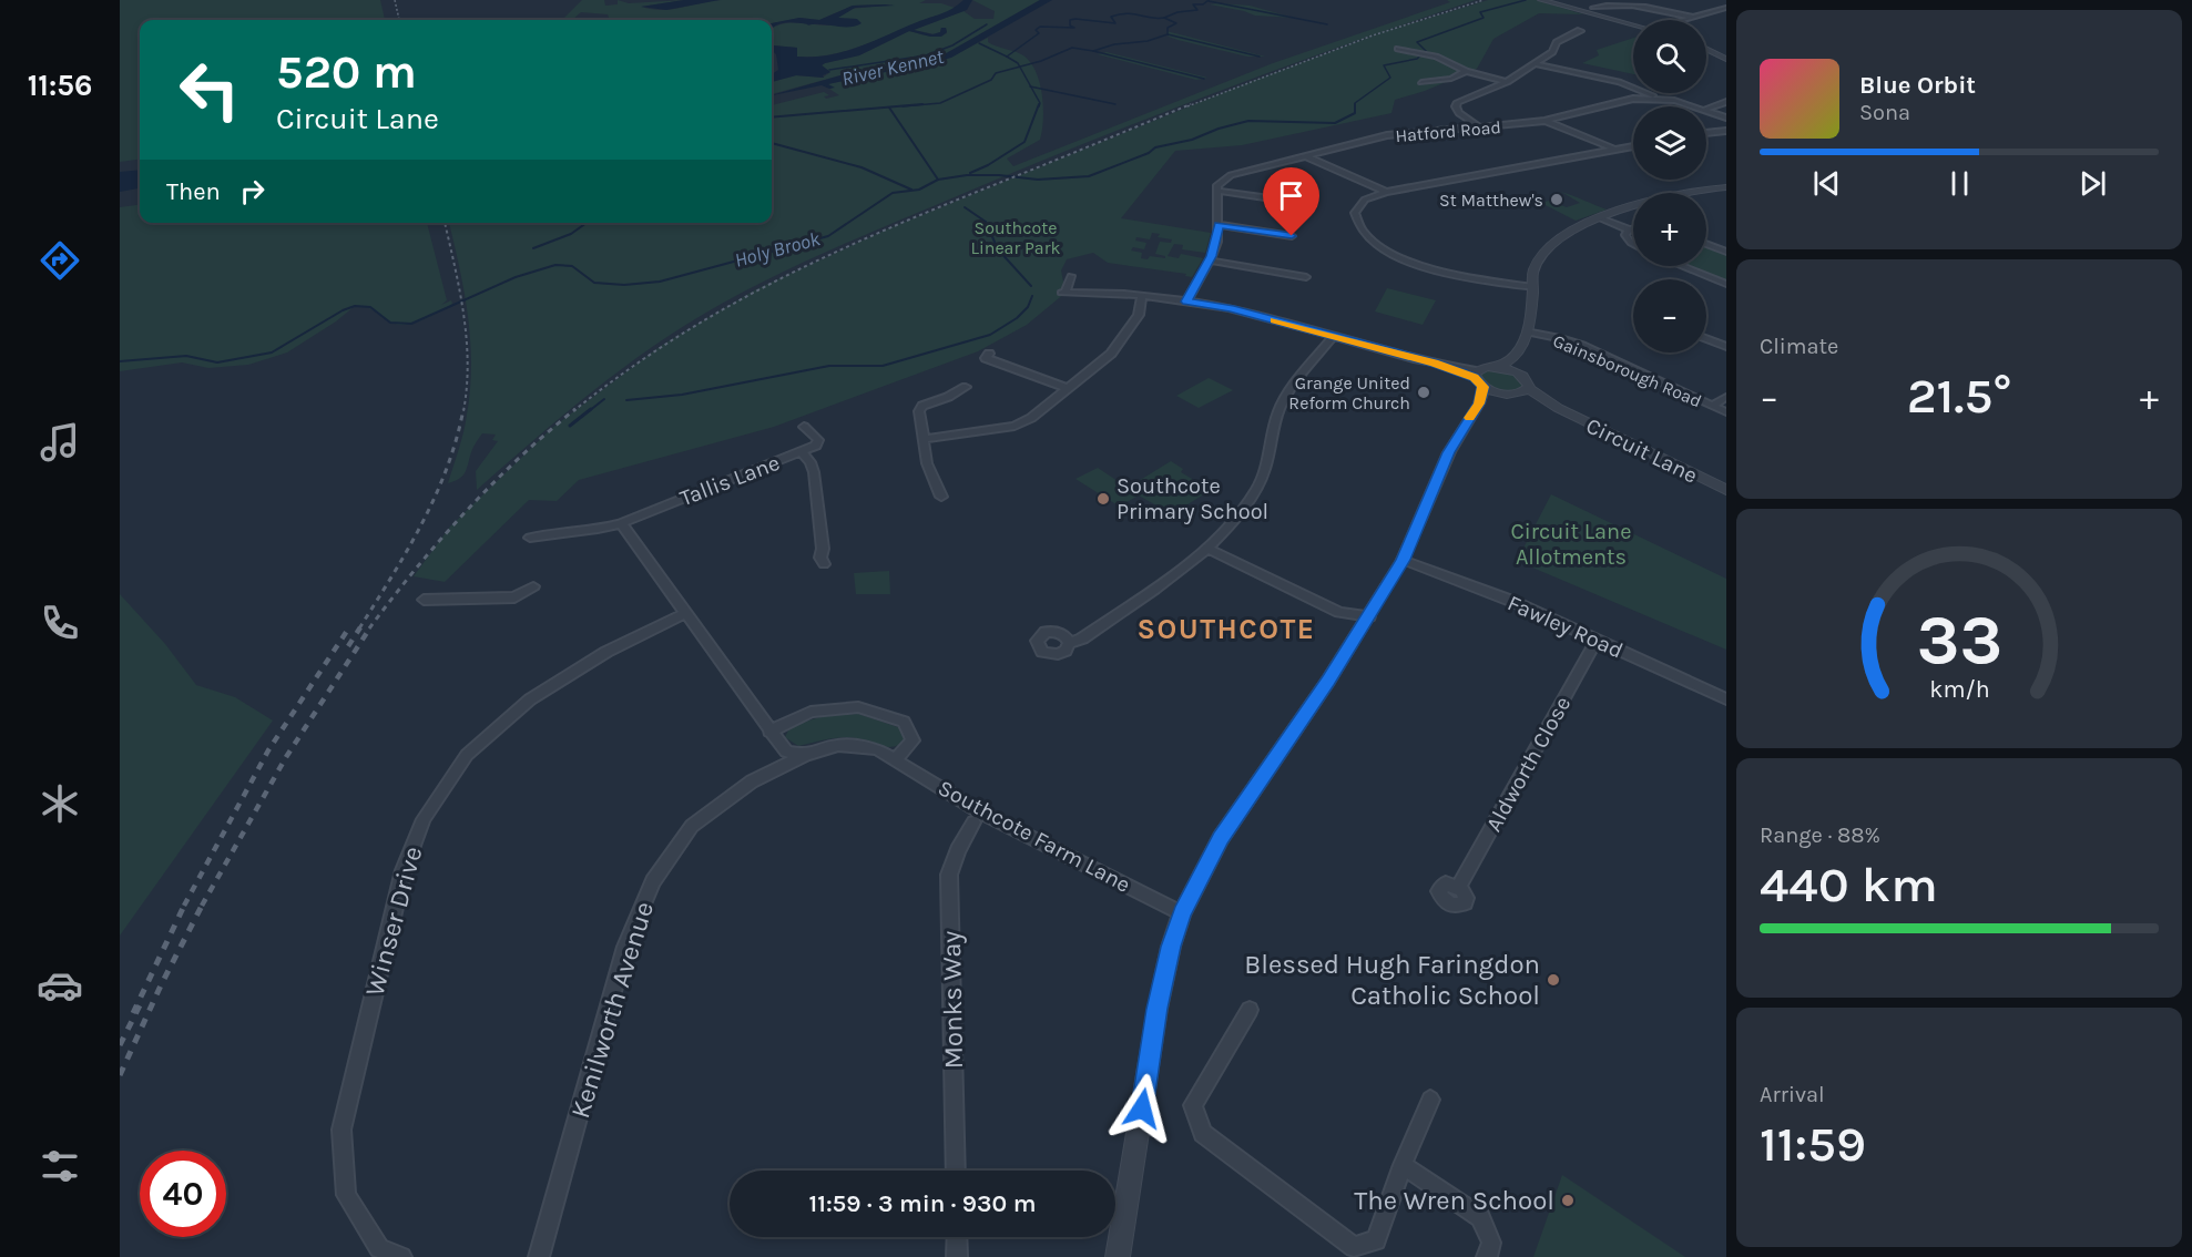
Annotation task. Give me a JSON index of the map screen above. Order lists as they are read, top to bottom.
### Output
{
  "streets": {
    "street": [
      "Hatford Road",
      "Gainsborough Road",
      "Circuit Lane",
      "Tallis Lane",
      "Fawley Road",
      "Aldworth Close",
      "Southcote Farm Lane",
      "Winser Drive",
      "Monks Way",
      "Kenilworth Avenue"
    ]
  },
  "crossings": [
    ["Fawley Road", "Aldworth Close"],
    ["Southcote Farm Lane", "Kenilworth Avenue"]
  ],
  "districts": ["SOUTHCOTE"],
  "water": ["River Kennet", "Holy Brook"],
  "parks": ["Southcote Linear Park", "Circuit Lane Allotments"],
  "places": [
    "St Matthew's",
    "Grange United Reform Church",
    "Southcote Primary School",
    "Blessed Hugh Faringdon Catholic School",
    "The Wren School"
  ],
  "page": {
    "tabs": "11:56",
    "map_buttons": ["+", "−"],
    "turn": ["520 m", "Circuit Lane"],
    "song": ["Blue Orbit", "Sona"],
    "then": "Then",
    "tile": [
      "Climate",
      ["Range · 88%", "440 km"],
      ["Arrival", "11:59"]
    ],
    "heat": ["−", "21.5°", "+"],
    "limit": "40",
    "trip": "11:59 · 3 min · 930 m",
    "gauge": ["33", "km/h"]
  }
}
